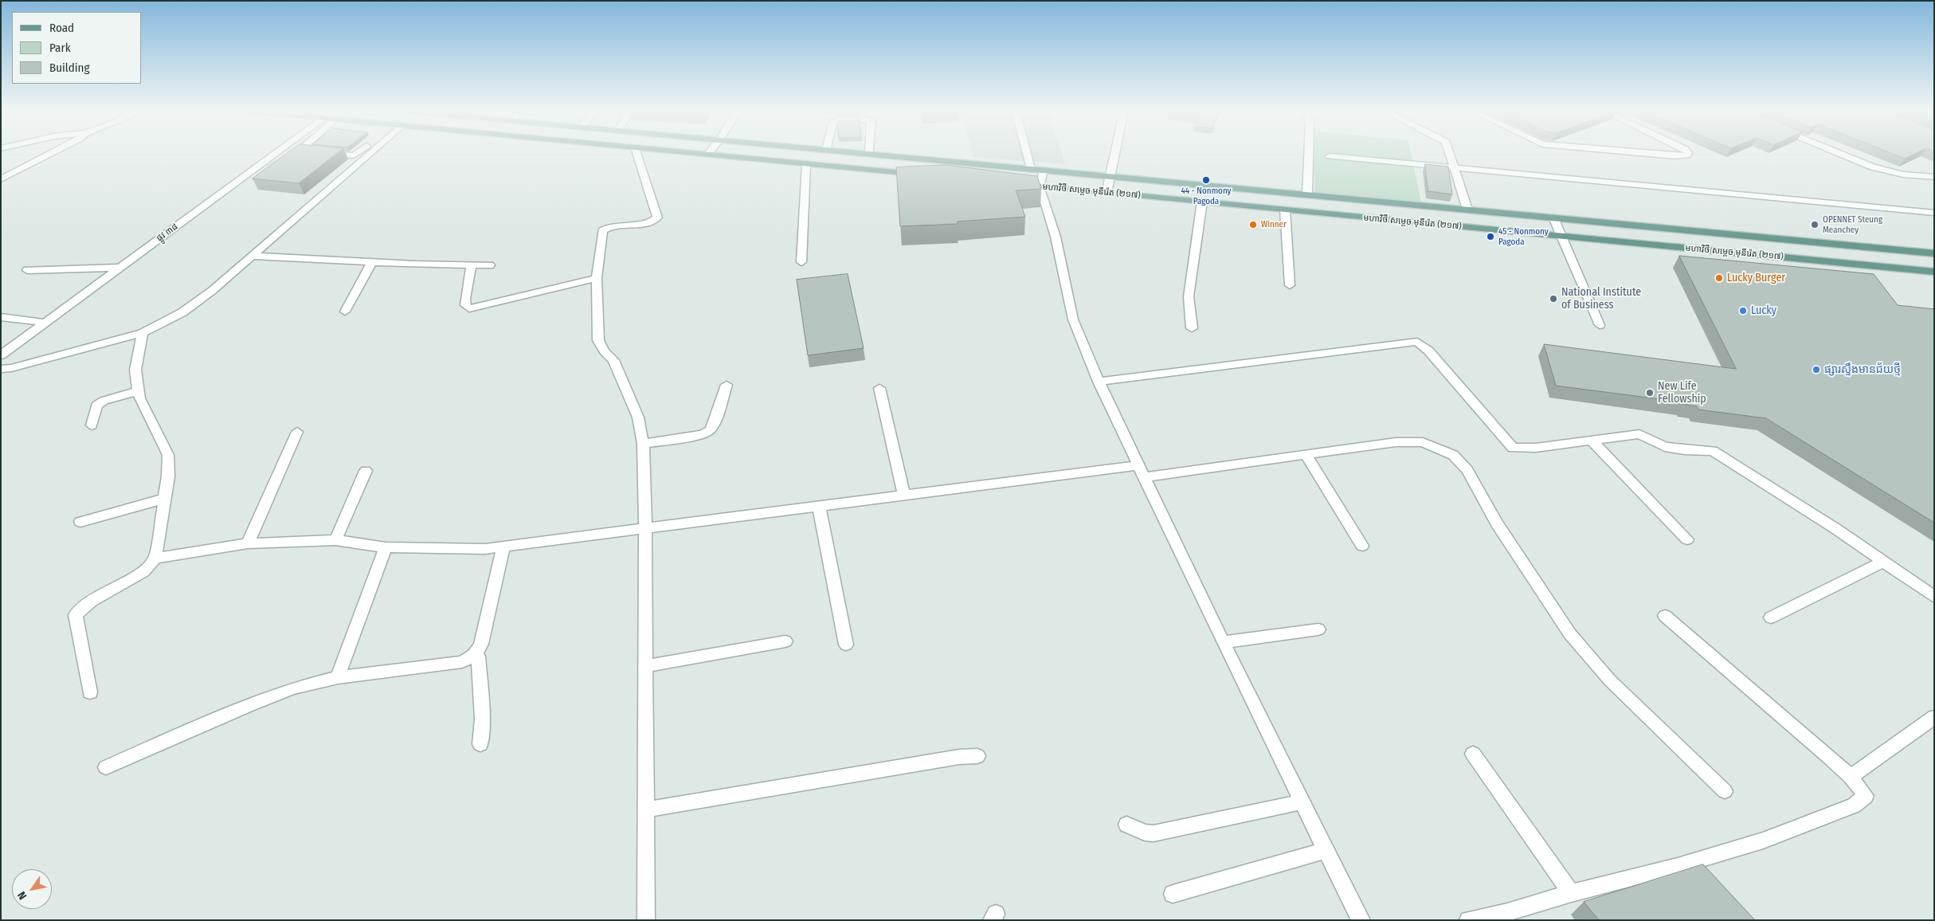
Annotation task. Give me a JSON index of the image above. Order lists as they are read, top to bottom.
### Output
{
  "streets": {
    "main road": ["មហាវិថី សម្តេច មុនីរ៉េត (២១៧)"],
    "street": ["ផ្លូវ ៣៨"]
  },
  "places": [
    "44 - Nonmony Pagoda",
    "Winner",
    "OPENNET Steung Meanchey",
    "45 - Nonmony Pagoda",
    "Lucky Burger",
    "National Institute of Business",
    "Lucky",
    "ផ្សារស្ទឹងមានជ័យថ្មី",
    "New Life Fellowship"
  ],
  "legend": ["Road", "Park", "Building"],
  "north": "bottom left"
}
